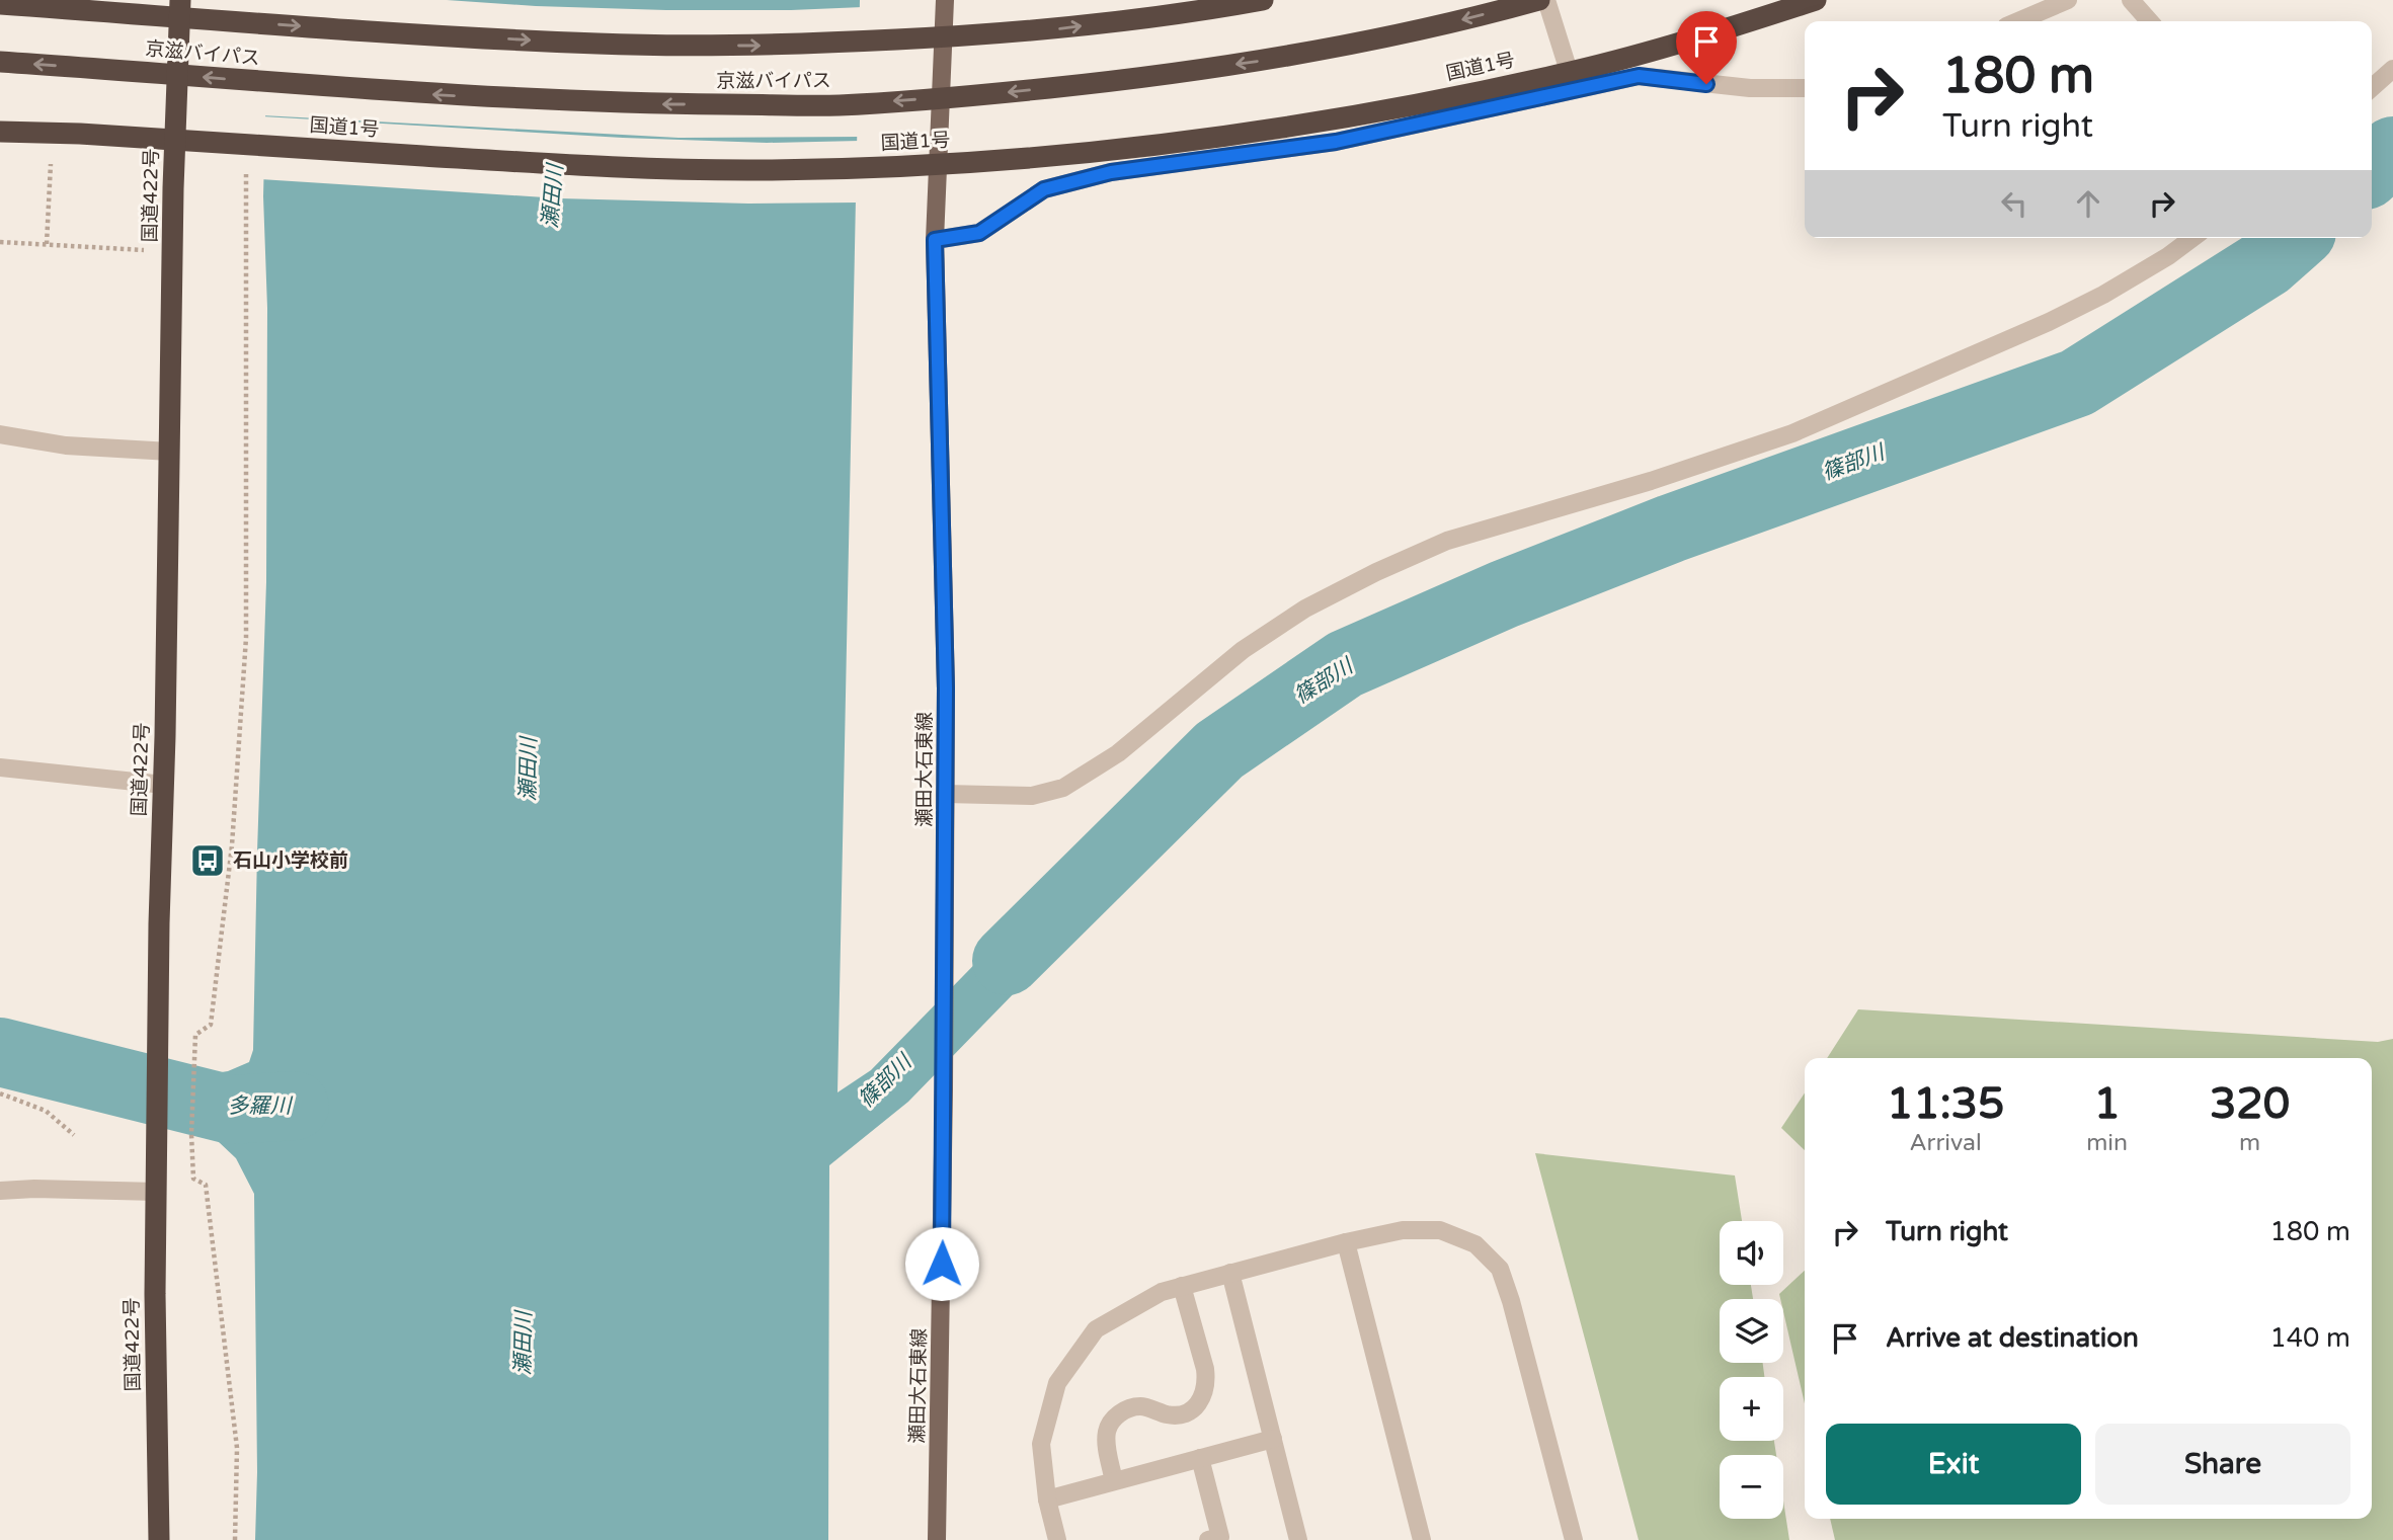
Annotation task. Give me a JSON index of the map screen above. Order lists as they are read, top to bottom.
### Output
{
  "streets": {
    "highway": ["京滋バイパス", "国道1号", "国道422号"],
    "main road": ["瀬田大石東線"]
  },
  "water": ["瀬田川", "篠部川", "多羅川"],
  "places": {
    "bus stop": ["石山小学校前"]
  },
  "page": {
    "turn": ["180 m", "Turn right"],
    "eta": [
      "11:35",
      "Arrival",
      "1",
      "min",
      "320",
      "m"
    ],
    "list": [
      {
        "name": "Turn right",
        "value": "180 m"
      },
      {
        "name": "Arrive at destination",
        "value": "140 m"
      }
    ],
    "map_buttons": ["+", "−"],
    "buttons": ["Exit", "Share"]
  }
}
